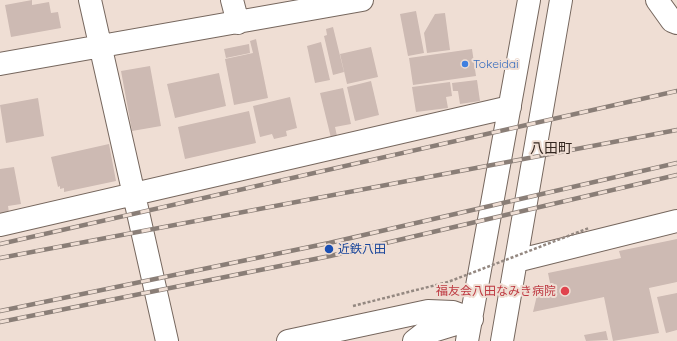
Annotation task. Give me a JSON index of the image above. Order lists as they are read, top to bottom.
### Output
{
  "districts": ["八田町"],
  "places": ["Tokeidai", "近鉄八田", "福友会八田なみき病院"]
}
